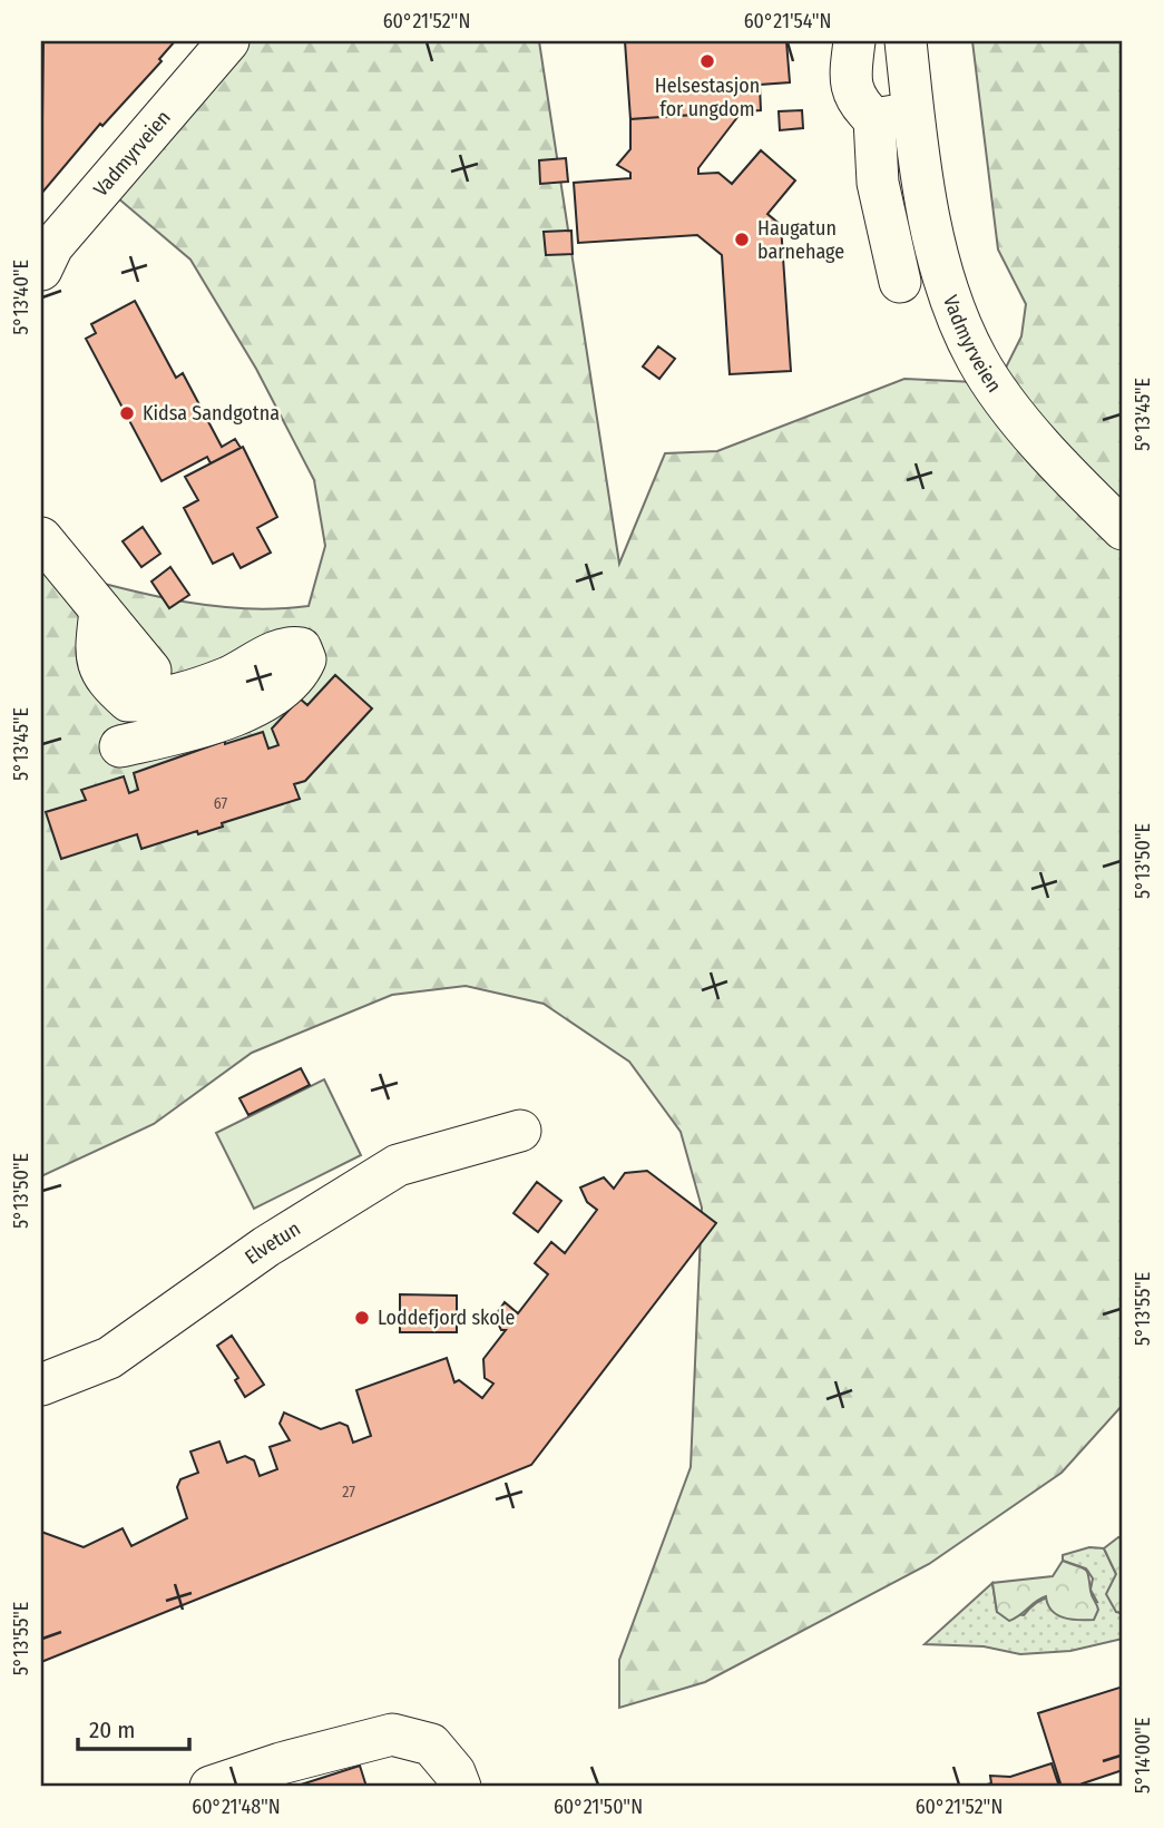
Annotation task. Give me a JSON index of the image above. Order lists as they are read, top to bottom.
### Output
{
  "streets": {
    "street": ["Vadmyrveien", "Elvetun"]
  },
  "places": [
    "Helsestasjon for ungdom",
    "Haugatun barnehage",
    "Kidsa Sandgotna",
    "Loddefjord skole"
  ],
  "house_numbers": ["67", "27"],
  "scale_bar": "20 m",
  "coordinates": [
    "60°21'52\"N",
    "60°21'54\"N",
    "5°13'40\"E",
    "5°13'45\"E",
    "5°13'50\"E",
    "5°13'55\"E",
    "5°14'00\"E",
    "60°21'48\"N",
    "60°21'50\"N"
  ]
}
